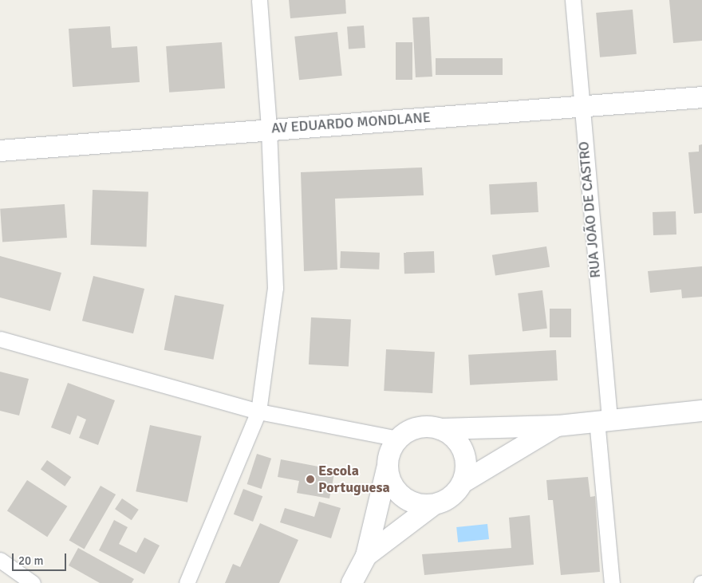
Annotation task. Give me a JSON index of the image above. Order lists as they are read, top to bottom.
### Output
{
  "streets": {
    "street": ["AV EDUARDO MONDLANE", "RUA JOÃO DE CASTRO"]
  },
  "crossings": [
    ["AV EDUARDO MONDLANE", "RUA JOÃO DE CASTRO"]
  ],
  "places": ["Escola Portuguesa"],
  "scale_bar": "20 m"
}
